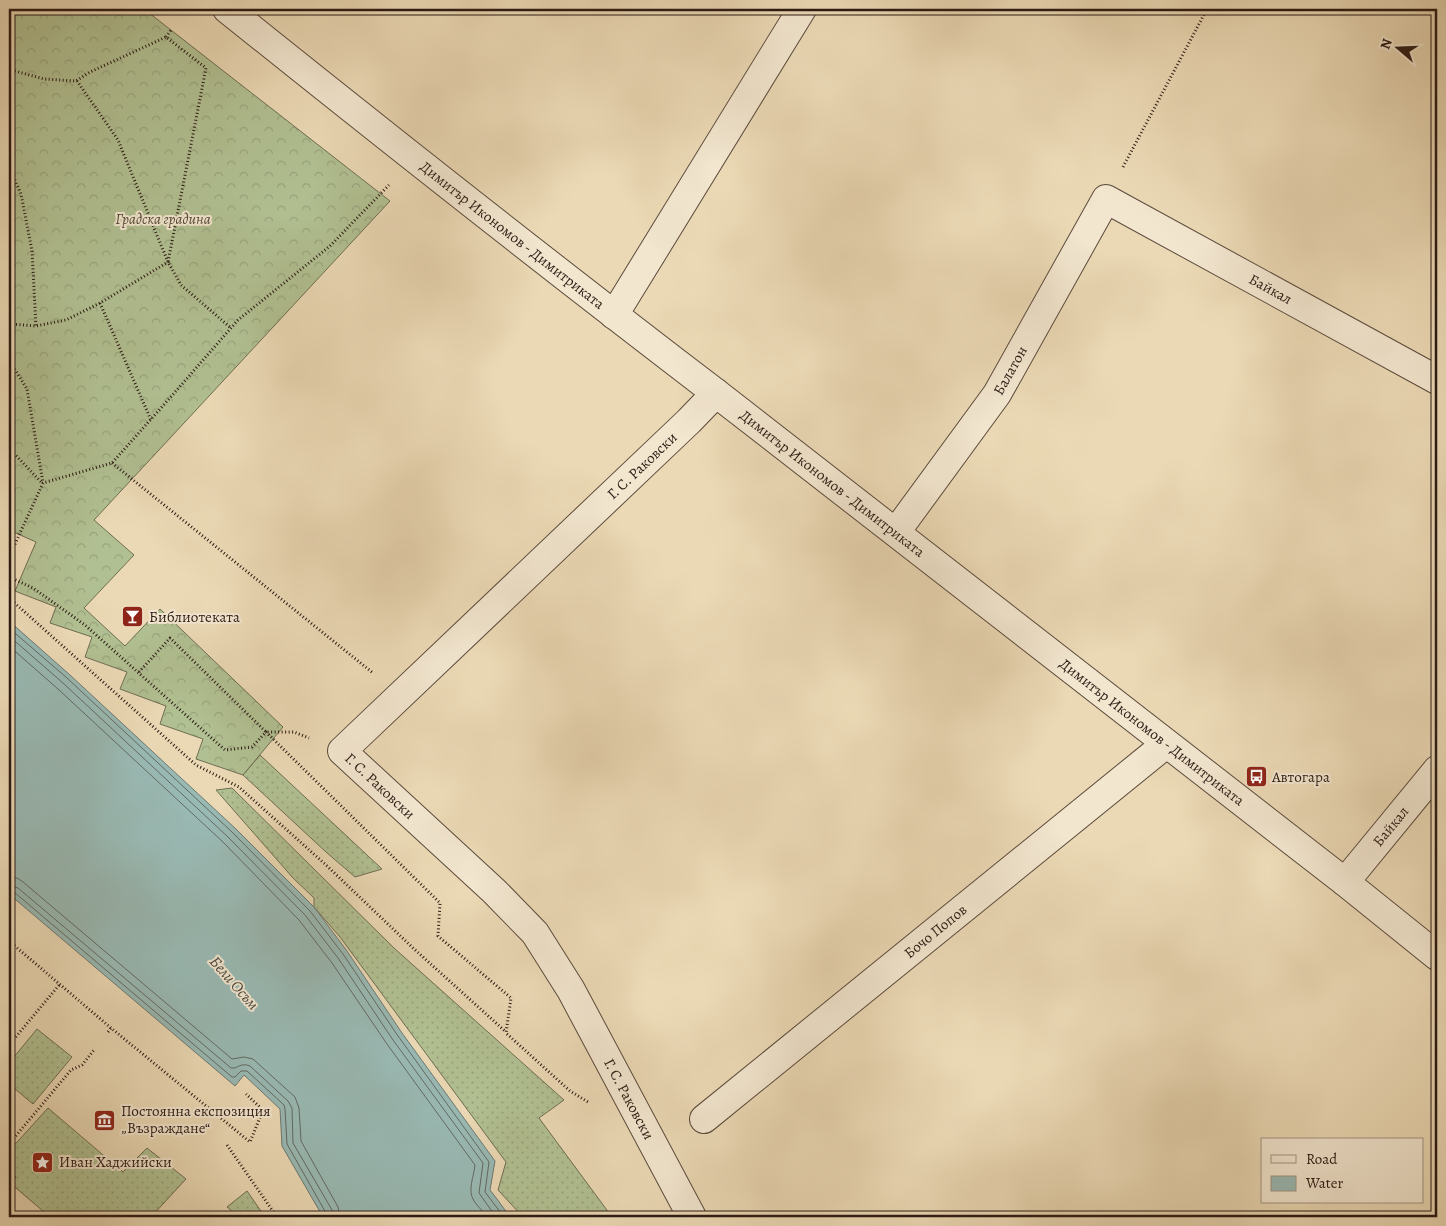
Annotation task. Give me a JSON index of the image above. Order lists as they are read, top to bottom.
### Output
{
  "streets": {
    "street": [
      "Димитър Икономов - Димитриката",
      "Байкал",
      "Балатон",
      "Г. С. Раковски",
      "Бочо Попов"
    ]
  },
  "crossings": [
    ["Димитър Икономов - Димитриката", "Байкал"],
    ["Димитър Икономов - Димитриката", "Балатон"],
    ["Димитър Икономов - Димитриката", "Г. С. Раковски"],
    ["Димитър Икономов - Димитриката", "Бочо Попов"],
    ["Байкал", "Балатон"]
  ],
  "water": ["Бели Осъм"],
  "parks": ["Градска градина"],
  "places": {
    "bar": ["Библиотеката"],
    "bus stop": ["Автогара"],
    "museum": ["Постоянна експозиция „Възраждане“"],
    "place": ["Иван Хаджийски"]
  },
  "legend": ["Road", "Water"],
  "north": "left"
}
